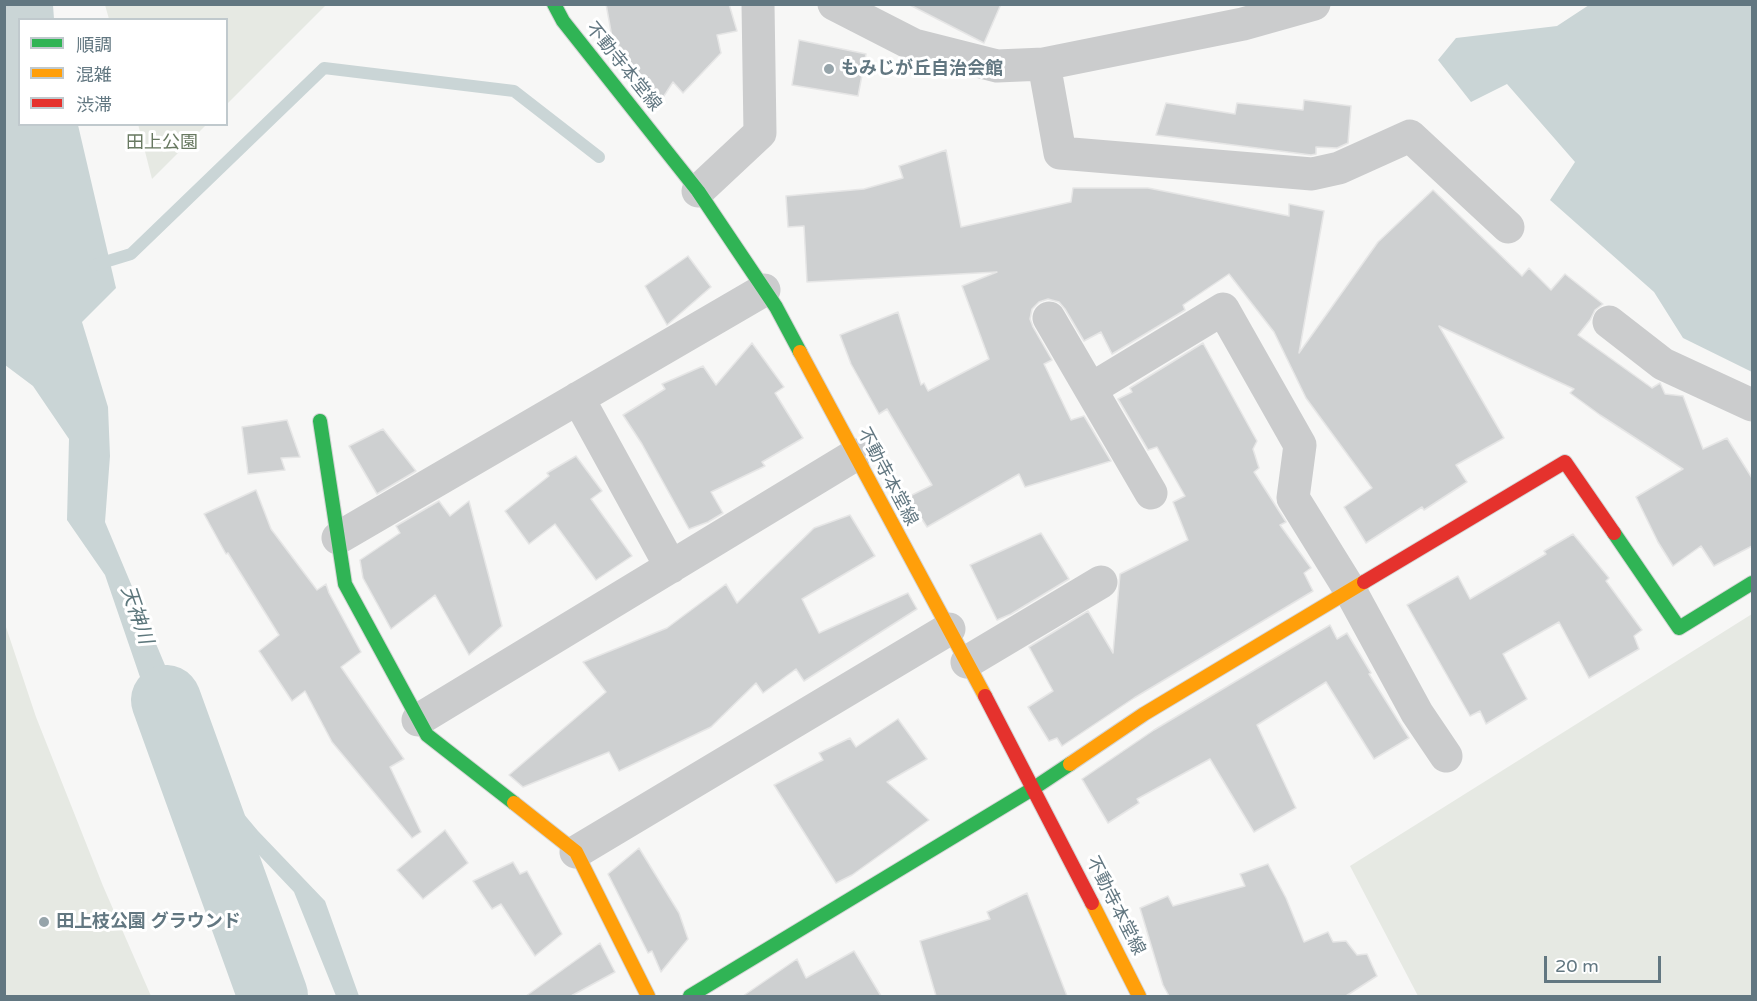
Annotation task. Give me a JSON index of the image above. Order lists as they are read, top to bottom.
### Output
{
  "streets": {
    "street": ["不動寺本堂線"]
  },
  "water": ["天神川"],
  "parks": ["田上公園"],
  "places": ["もみじが丘自治会館", "田上枝公園 グラウンド"],
  "legend": ["順調", "混雑", "渋滞"],
  "scale_bar": "20 m"
}
